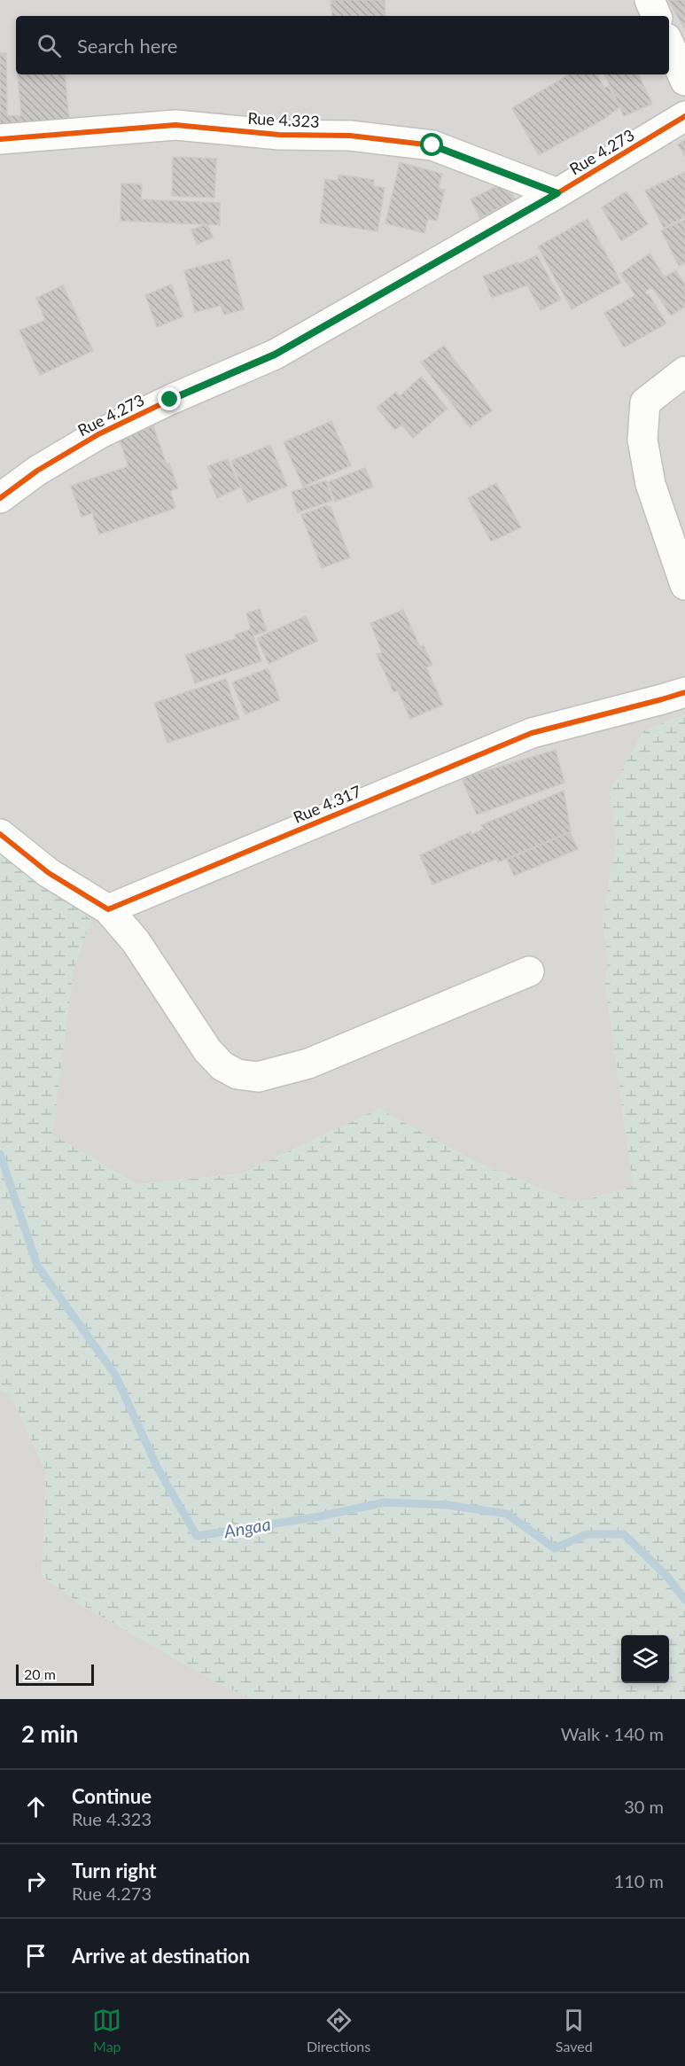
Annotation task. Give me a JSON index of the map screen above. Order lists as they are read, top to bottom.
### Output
{
  "streets": {
    "street": ["Rue 4.323", "Rue 4.273", "Rue 4.317"]
  },
  "crossings": [
    ["Rue 4.323", "Rue 4.273"]
  ],
  "water": ["Angaa"],
  "scale_bar": "20 m",
  "page": {
    "search": "Search here",
    "scale": "20 m",
    "heading": ["2 min", "Walk · 140 m"],
    "list": [
      ["Continue", "Rue 4.323", "30 m"],
      ["Turn right", "Rue 4.273", "110 m"],
      "Arrive at destination"
    ],
    "nav": ["Map", "Directions", "Saved"]
  }
}
